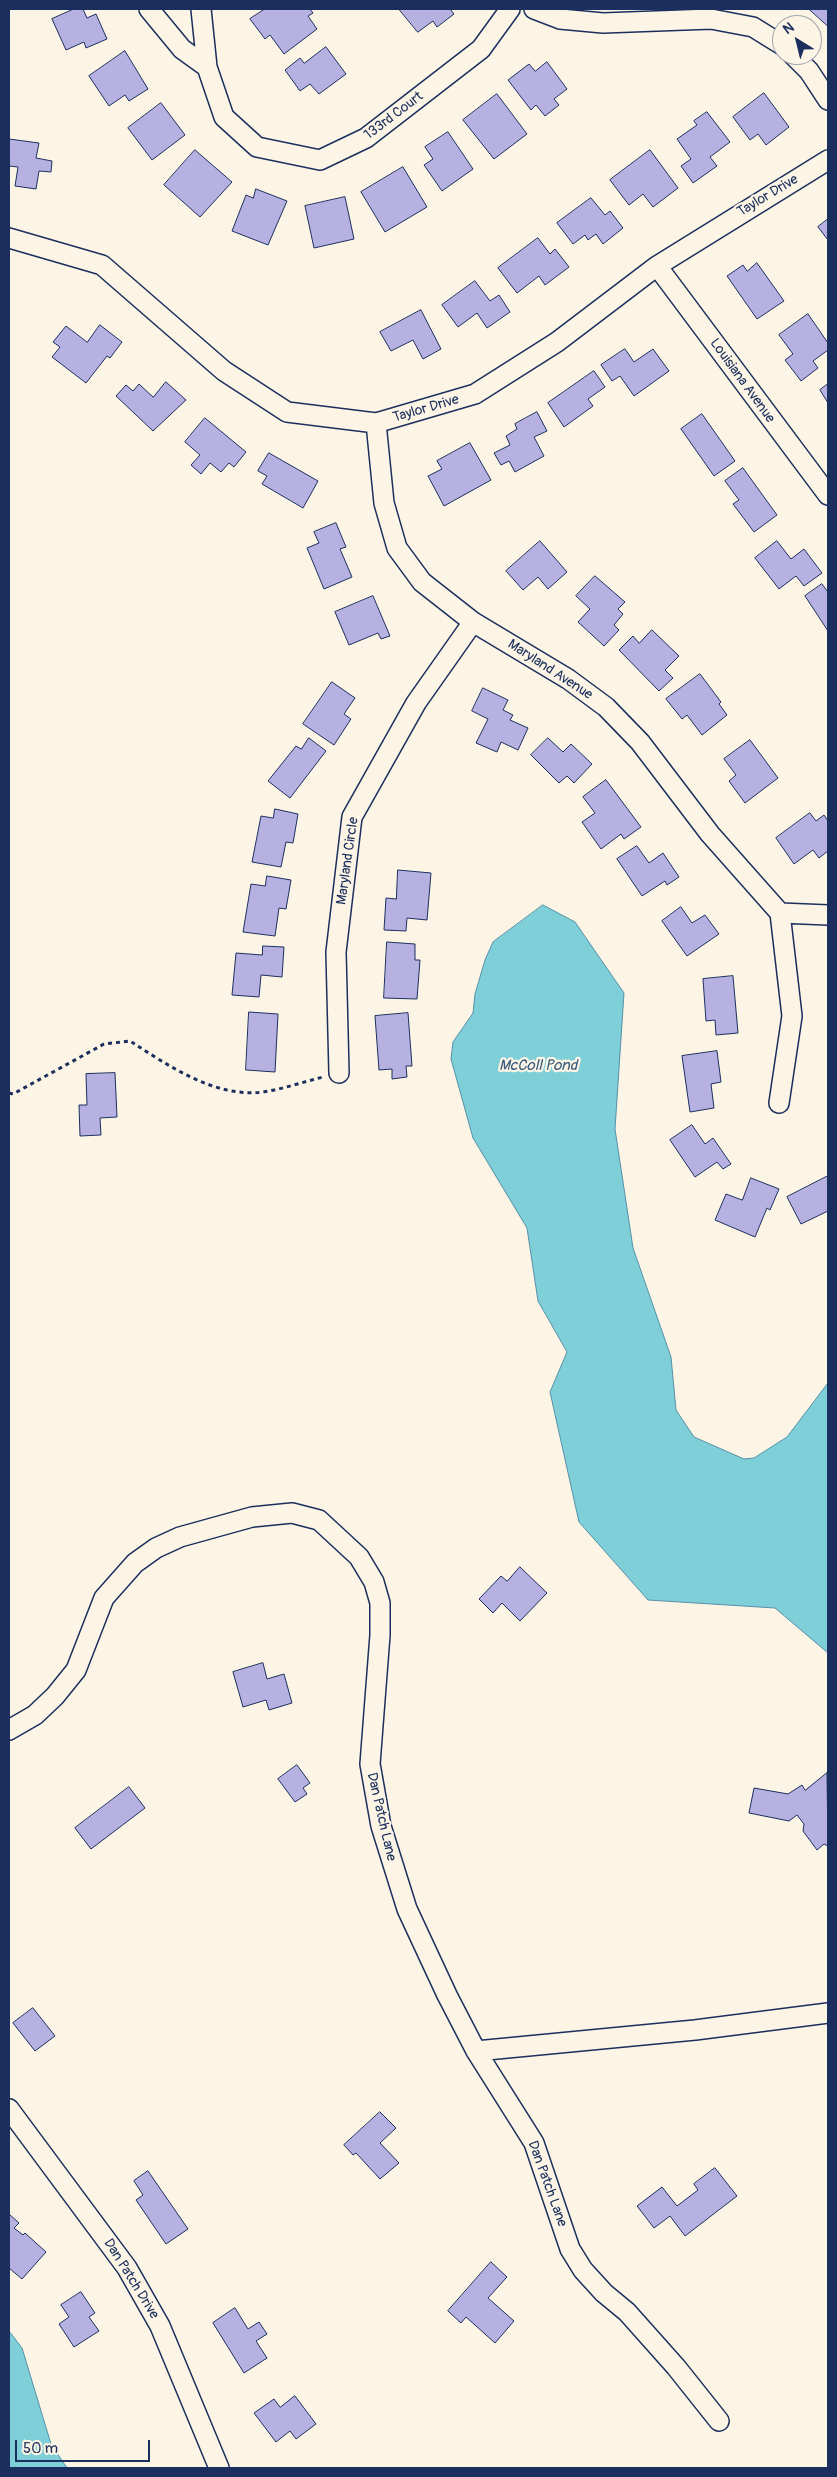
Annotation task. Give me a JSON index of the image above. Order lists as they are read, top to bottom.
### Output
{
  "streets": {
    "street": [
      "133rd Court",
      "Taylor Drive",
      "Louisiana Avenue",
      "Maryland Avenue",
      "Maryland Circle",
      "Dan Patch Lane",
      "Dan Patch Drive"
    ]
  },
  "crossings": [
    ["Taylor Drive", "Louisiana Avenue"],
    ["Taylor Drive", "Maryland Avenue"],
    ["Maryland Avenue", "Maryland Circle"]
  ],
  "water": ["McColl Pond"],
  "scale_bar": "50 m",
  "north": "top left"
}
